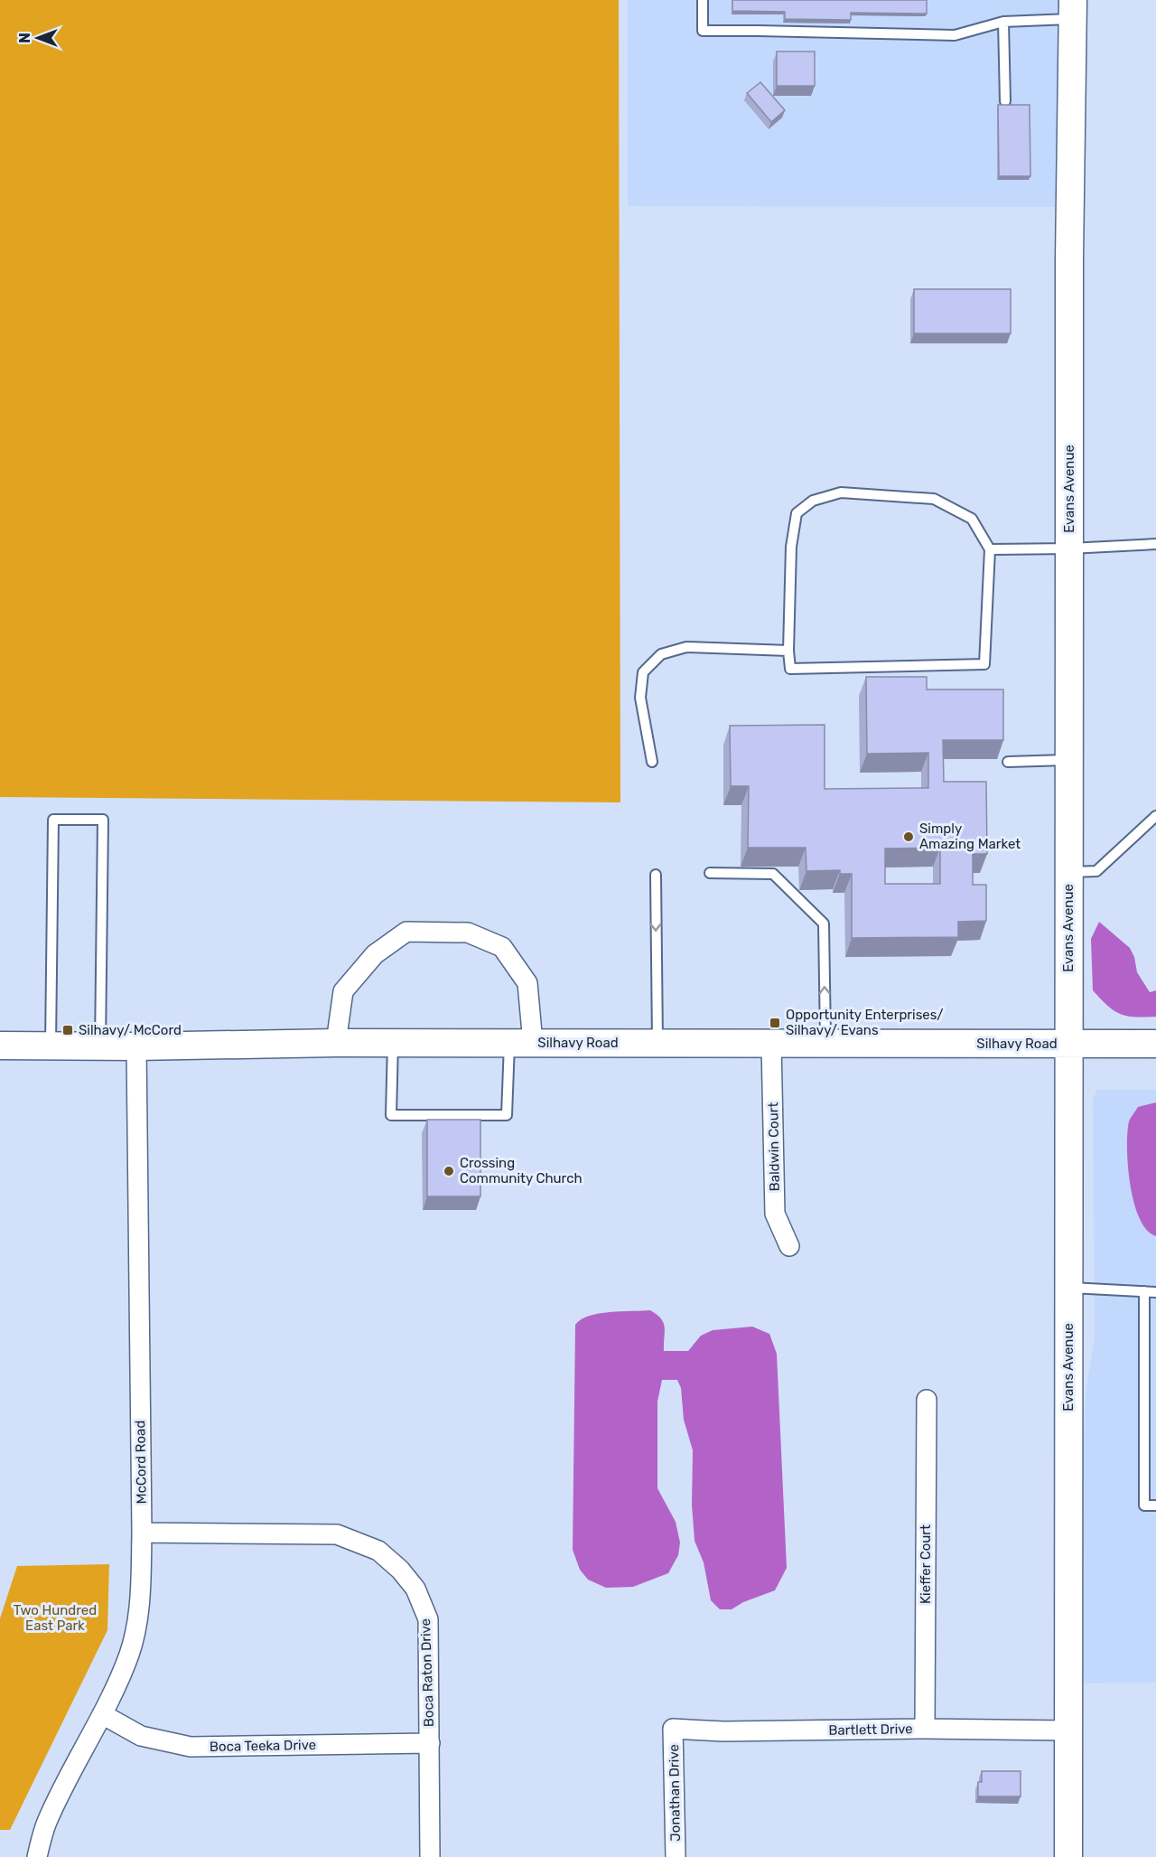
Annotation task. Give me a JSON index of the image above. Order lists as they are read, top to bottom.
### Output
{
  "streets": {
    "street": [
      "Evans Avenue",
      "Silhavy Road",
      "Baldwin Court",
      "McCord Road",
      "Kieffer Court",
      "Boca Raton Drive",
      "Bartlett Drive",
      "Boca Teeka Drive",
      "Jonathan Drive"
    ]
  },
  "crossings": [
    ["Evans Avenue", "Silhavy Road"],
    ["Evans Avenue", "Bartlett Drive"],
    ["Silhavy Road", "Baldwin Court"],
    ["Silhavy Road", "McCord Road"],
    ["McCord Road", "Boca Raton Drive"],
    ["McCord Road", "Boca Teeka Drive"],
    ["Kieffer Court", "Bartlett Drive"],
    ["Boca Raton Drive", "Boca Teeka Drive"],
    ["Bartlett Drive", "Jonathan Drive"]
  ],
  "parks": ["Two Hundred East Park"],
  "places": {
    "other": ["Simply Amazing Market", "Crossing Community Church"],
    "transit": ["Opportunity Enterprises/ Silhavy/ Evans", "Silhavy/ McCord"]
  },
  "north": "left"
}
